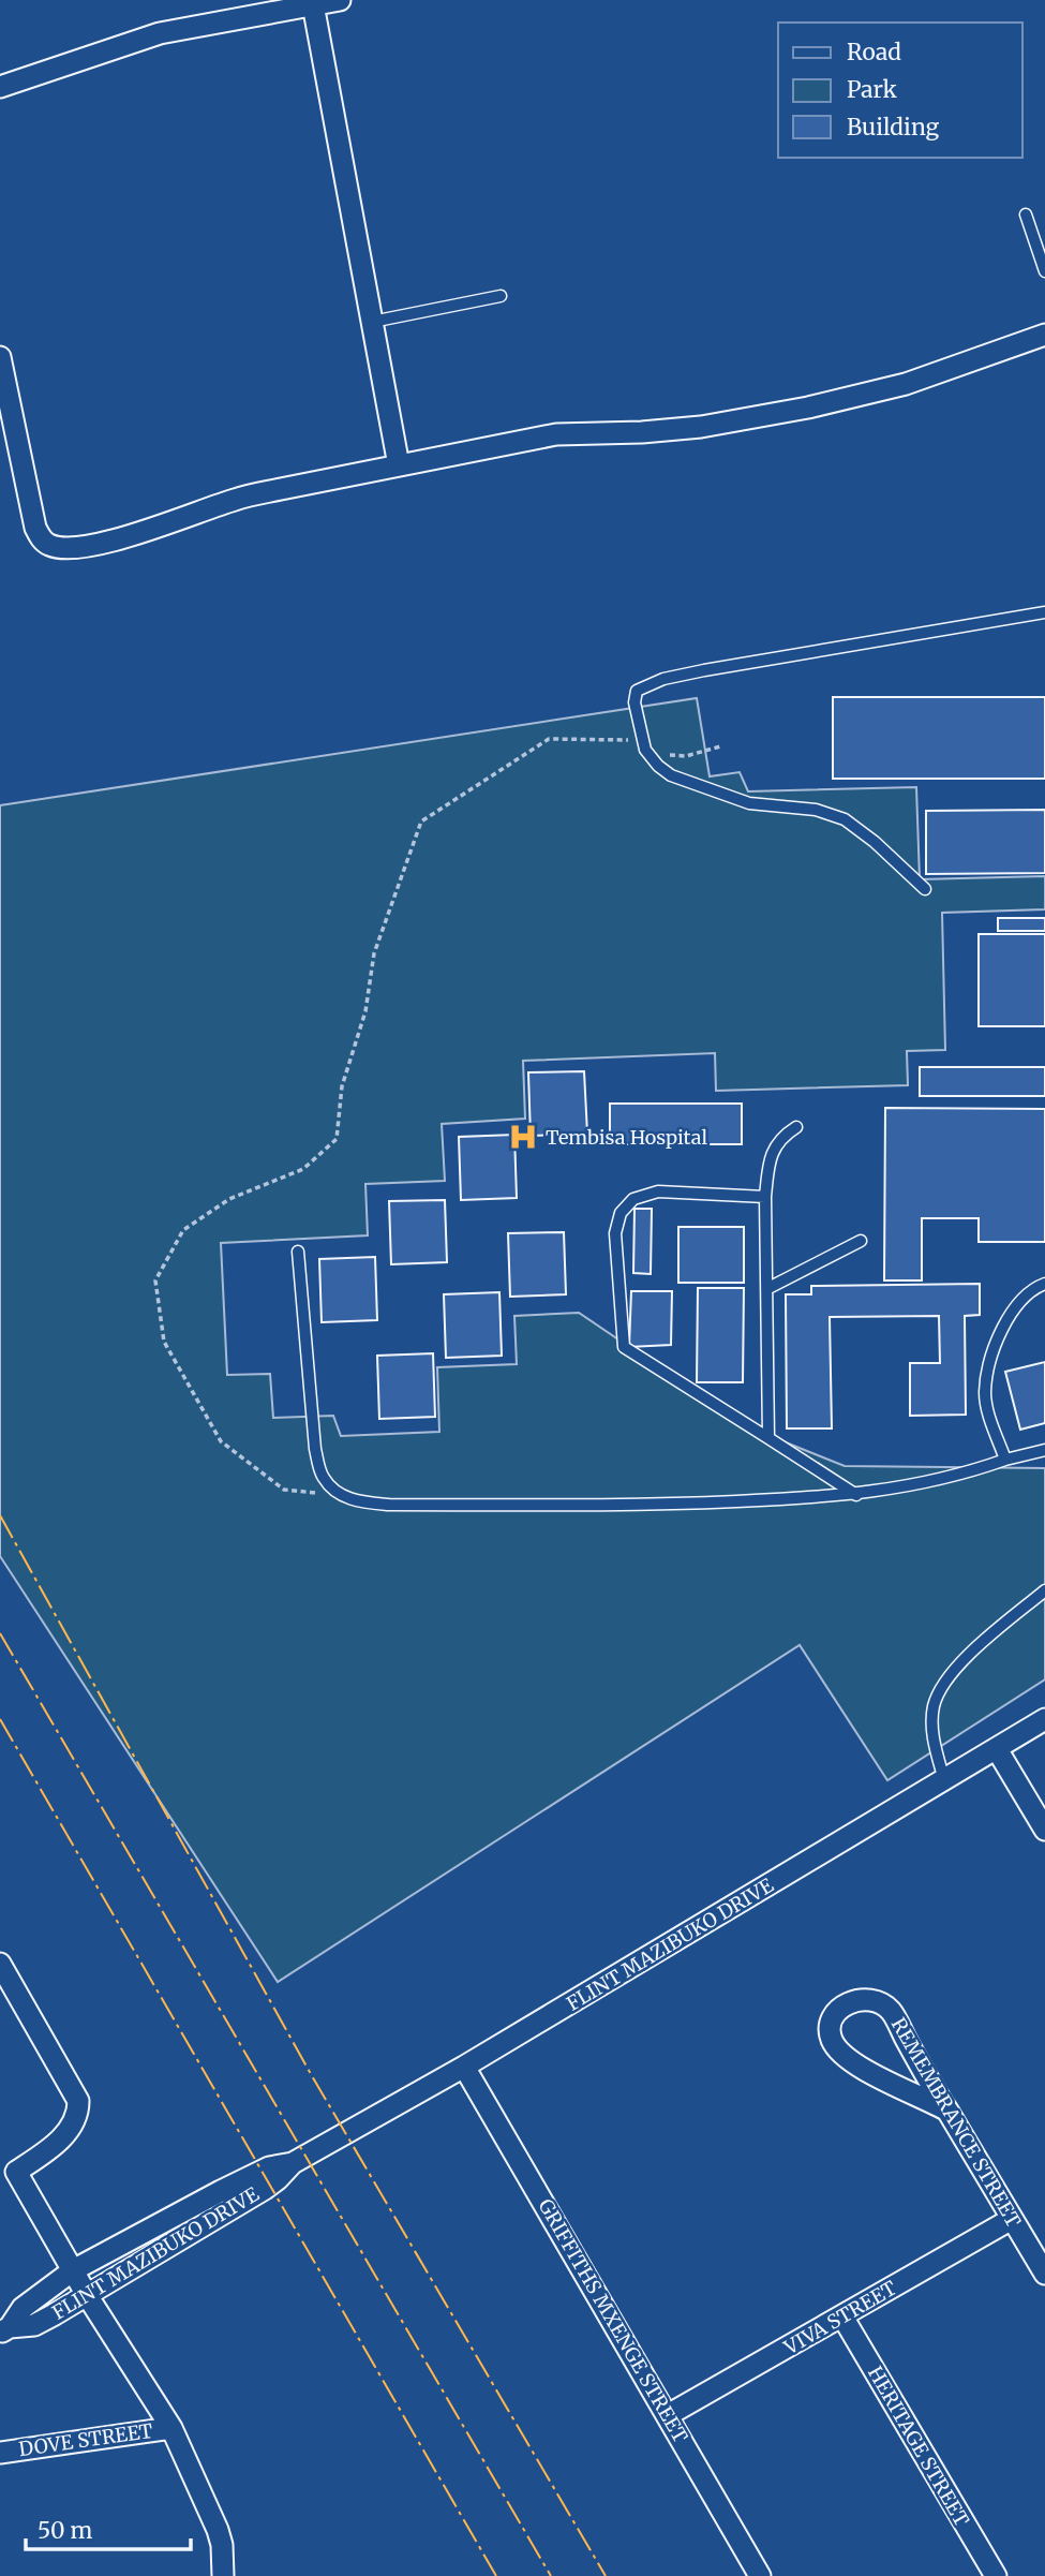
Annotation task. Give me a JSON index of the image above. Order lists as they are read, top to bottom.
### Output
{
  "streets": {
    "street": [
      "FLINT MAZIBUKO DRIVE",
      "REMEMBRANCE STREET",
      "VIVA STREET",
      "GRIFFITHS MXENGE STREET",
      "DOVE STREET",
      "HERITAGE STREET"
    ]
  },
  "crossings": [
    ["FLINT MAZIBUKO DRIVE", "GRIFFITHS MXENGE STREET"],
    ["REMEMBRANCE STREET", "VIVA STREET"],
    ["VIVA STREET", "GRIFFITHS MXENGE STREET"],
    ["VIVA STREET", "HERITAGE STREET"]
  ],
  "places": {
    "hospital": ["Tembisa Hospital"]
  },
  "legend": ["Road", "Park", "Building"],
  "scale_bar": "50 m"
}
